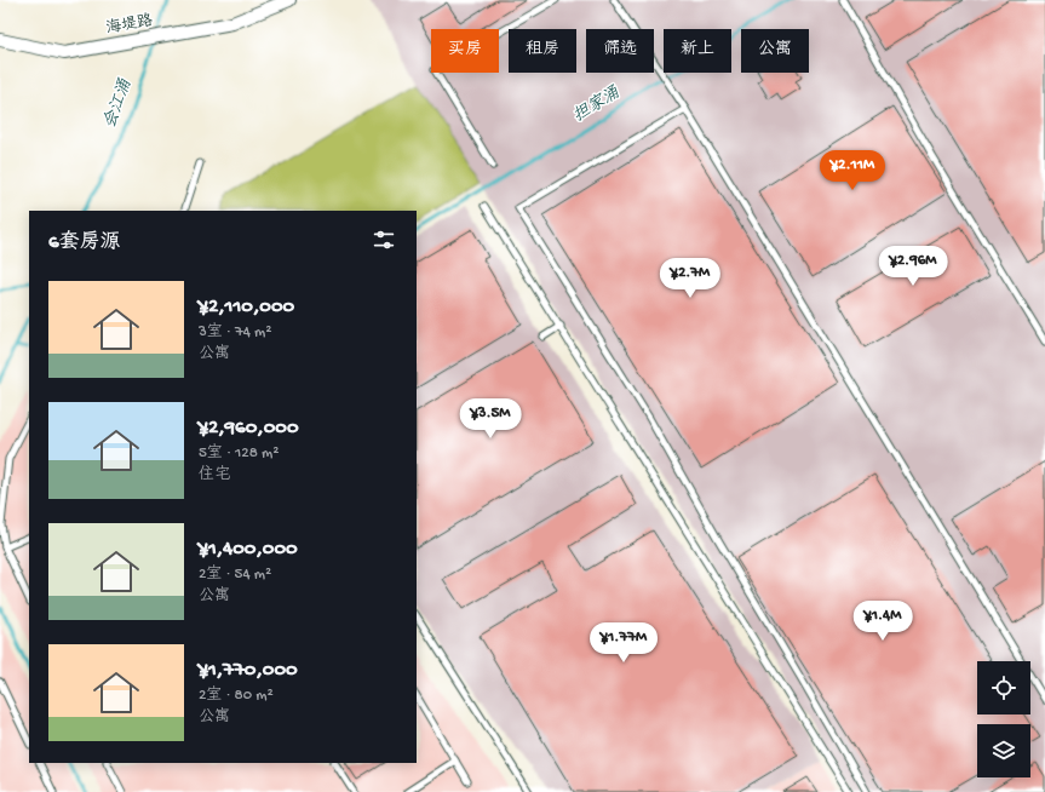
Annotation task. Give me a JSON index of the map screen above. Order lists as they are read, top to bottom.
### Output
{
  "streets": {
    "street": ["海堤路"]
  },
  "water": ["会江涌", "担家涌"],
  "page": {
    "chip": [
      "买房",
      "租房",
      "筛选",
      "新上",
      "公寓"
    ],
    "price": [
      "¥2.11M",
      "¥2.96M",
      "¥2.7M",
      "¥3.5M",
      "¥1.4M",
      "¥1.77M"
    ],
    "heading": "6套房源",
    "list": [
      {
        "name": "¥2,110,000",
        "note": "3室 · 74 m² · 公寓"
      },
      {
        "name": "¥2,960,000",
        "note": "5室 · 128 m² · 住宅"
      },
      {
        "name": "¥1,400,000",
        "note": "2室 · 54 m² · 公寓"
      },
      {
        "name": "¥1,770,000",
        "note": "2室 · 80 m² · 公寓"
      }
    ]
  }
}
